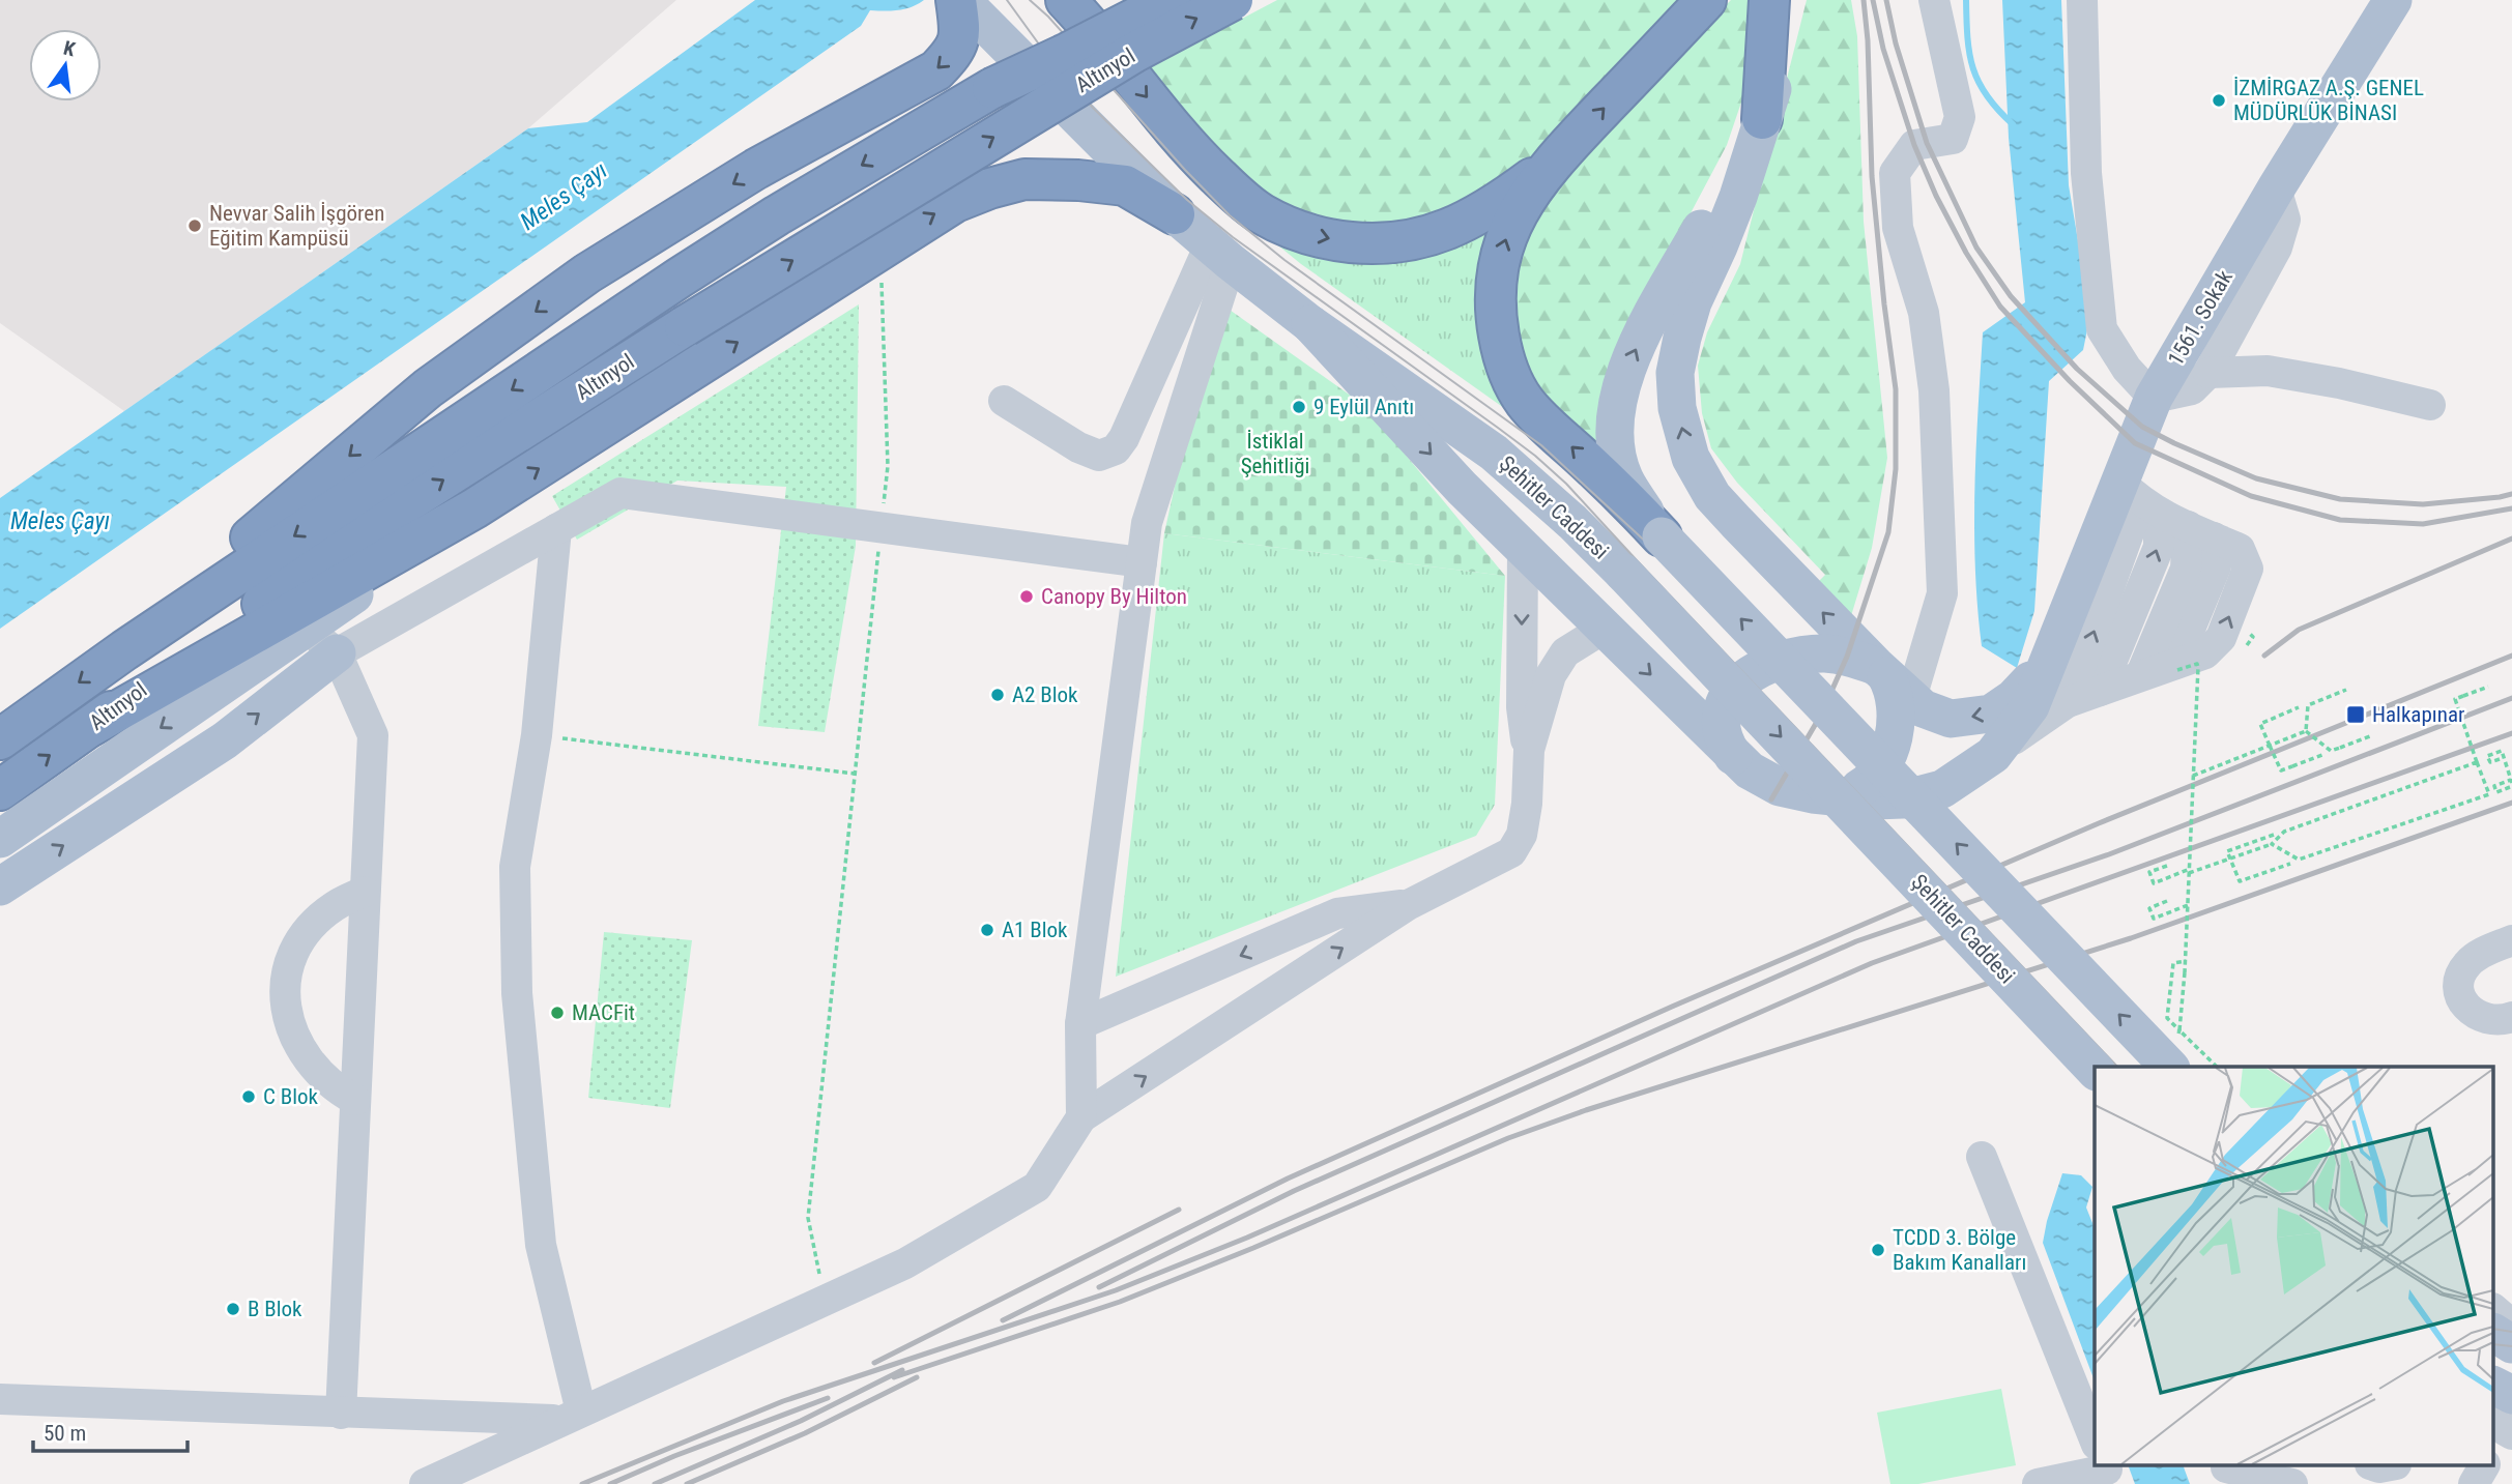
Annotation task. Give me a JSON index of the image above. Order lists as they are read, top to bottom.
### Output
{
  "streets": {
    "highway": ["Altınyol"],
    "main road": ["1561. Sokak", "Şehitler Caddesi"]
  },
  "water": ["Meles Çayı"],
  "parks": ["İstiklal Şehitliği"],
  "places": {
    "other": [
      "İZMİRGAZ A.Ş. GENEL MÜDÜRLÜK BİNASI",
      "Nevvar Salih İşgören Eğitim Kampüsü",
      "9 Eylül Anıtı",
      "Canopy By Hilton",
      "A2 Blok",
      "A1 Blok",
      "MACFit",
      "C Blok",
      "TCDD 3. Bölge Bakım Kanalları",
      "B Blok"
    ],
    "transit": ["Halkapınar"]
  },
  "scale_bar": "50 m",
  "north": "top"
}
